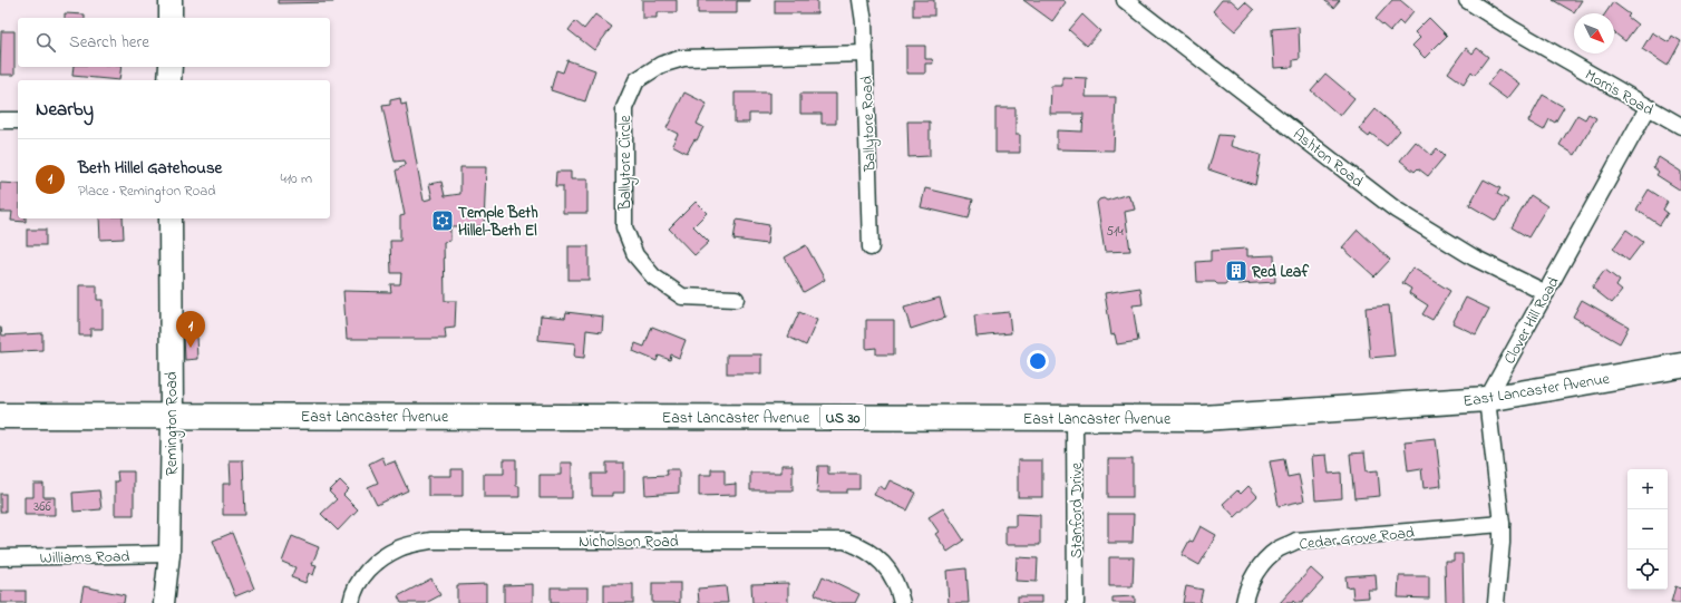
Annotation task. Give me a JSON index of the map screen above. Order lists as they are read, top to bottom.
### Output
{
  "streets": {
    "highway": ["East Lancaster Avenue", "US 30"],
    "main road": ["Remington Road"],
    "street": [
      "Morris Road",
      "Ballytore Road",
      "Ashton Road",
      "Ballytore Circle",
      "Clover Hill Road",
      "Stanford Drive",
      "Cedar Grove Road",
      "Nicholson Road",
      "Williams Road"
    ]
  },
  "crossings": [
    ["Morris Road", "Clover Hill Road"],
    ["Ballytore Road", "Ballytore Circle"],
    ["Ashton Road", "Clover Hill Road"],
    ["Clover Hill Road", "East Lancaster Avenue"],
    ["East Lancaster Avenue", "Remington Road"],
    ["East Lancaster Avenue", "Stanford Drive"],
    ["Remington Road", "Williams Road"]
  ],
  "places": {
    "synagogue": ["Temple Beth Hillel-Beth El"],
    "building": ["Red Leaf"]
  },
  "house_numbers": ["514", "366"],
  "north": "bottom right",
  "page": {
    "search": "Search here",
    "heading": "Nearby",
    "list": [
      {
        "mark": "1",
        "name": "Beth Hillel Gatehouse",
        "note": "Place · Remington Road",
        "value": "410 m"
      }
    ],
    "pins": "1",
    "map_buttons": ["+", "−"]
  }
}
